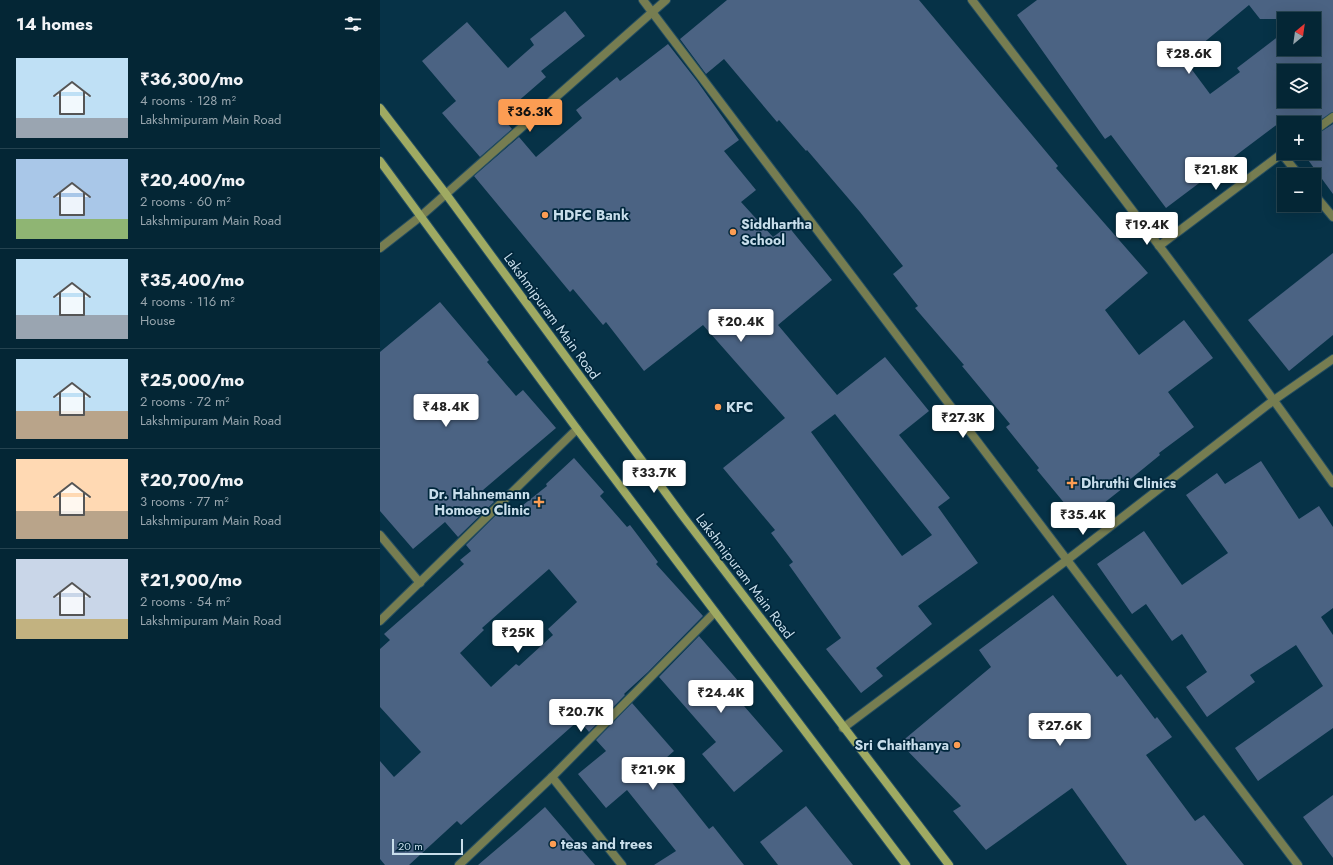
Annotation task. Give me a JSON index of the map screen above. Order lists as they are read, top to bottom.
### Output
{
  "streets": {
    "main road": ["Lakshmipuram Main Road"]
  },
  "places": {
    "other": [
      "HDFC Bank",
      "Siddhartha School",
      "KFC",
      "Sri Chaithanya",
      "teas and trees"
    ],
    "health": ["Dhruthi Clinics", "Dr. Hahnemann Homoeo Clinic"]
  },
  "scale_bar": "20 m",
  "north": "top right",
  "page": {
    "heading": "14 homes",
    "map_buttons": ["+", "−"],
    "price": [
      "₹28.6K",
      "₹36.3K",
      "₹21.8K",
      "₹19.4K",
      "₹20.4K",
      "₹48.4K",
      "₹27.3K",
      "₹33.7K",
      "₹35.4K",
      "₹25K",
      "₹24.4K",
      "₹20.7K",
      "₹27.6K",
      "₹21.9K"
    ],
    "list": [
      {
        "name": "₹36,300/mo",
        "note": "4 rooms · 128 m² · Lakshmipuram Main Road"
      },
      {
        "name": "₹20,400/mo",
        "note": "2 rooms · 60 m² · Lakshmipuram Main Road"
      },
      {
        "name": "₹35,400/mo",
        "note": "4 rooms · 116 m² · House"
      },
      {
        "name": "₹25,000/mo",
        "note": "2 rooms · 72 m² · Lakshmipuram Main Road"
      },
      {
        "name": "₹20,700/mo",
        "note": "3 rooms · 77 m² · Lakshmipuram Main Road"
      },
      {
        "name": "₹21,900/mo",
        "note": "2 rooms · 54 m² · Lakshmipuram Main Road"
      }
    ],
    "scale": "20 m"
  }
}
